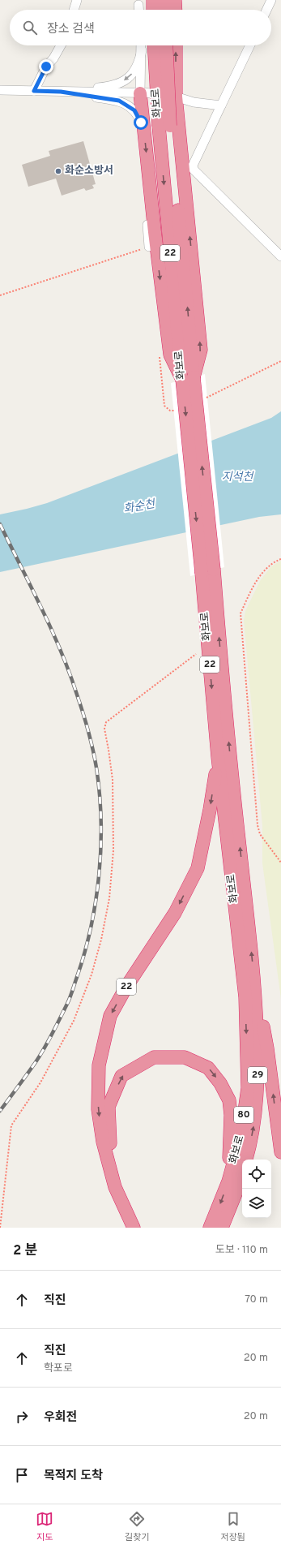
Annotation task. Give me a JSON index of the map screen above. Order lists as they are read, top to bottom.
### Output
{
  "streets": {
    "highway": [
      "화보로",
      "22",
      "29",
      "80"
    ]
  },
  "crossings": [
    ["화보로", "22"]
  ],
  "water": ["지석천", "화순천"],
  "places": ["화순소방서"],
  "page": {
    "search": "장소 검색",
    "heading": ["2 분", "도보 · 110 m"],
    "list": [
      ["직진", "70 m"],
      ["직진", "학포로", "20 m"],
      ["우회전", "20 m"],
      "목적지 도착"
    ],
    "nav": ["지도", "길찾기", "저장됨"]
  }
}
